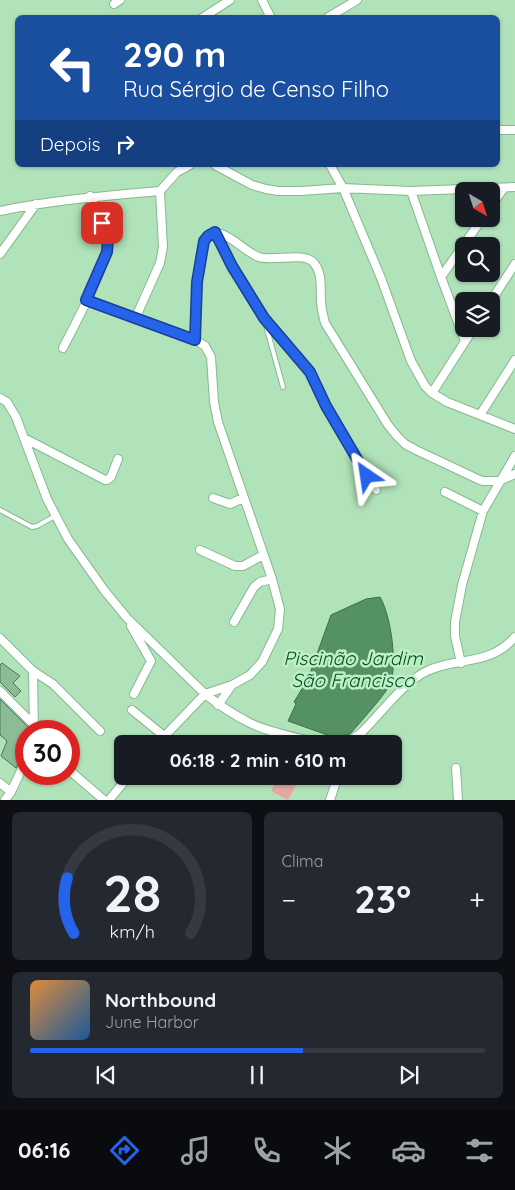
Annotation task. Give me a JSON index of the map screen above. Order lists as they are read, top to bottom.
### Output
{
  "water": ["Piscinão Jardim São Francisco"],
  "north": "bottom right",
  "page": {
    "turn": ["290 m", "Rua Sérgio de Censo Filho"],
    "then": "Depois",
    "limit": "30",
    "trip": "06:18 · 2 min · 610 m",
    "tile": "Clima",
    "heat": ["−", "23°", "+"],
    "song": ["Northbound", "June Harbor"],
    "tabs": "06:16",
    "gauge": ["28", "km/h"]
  }
}
